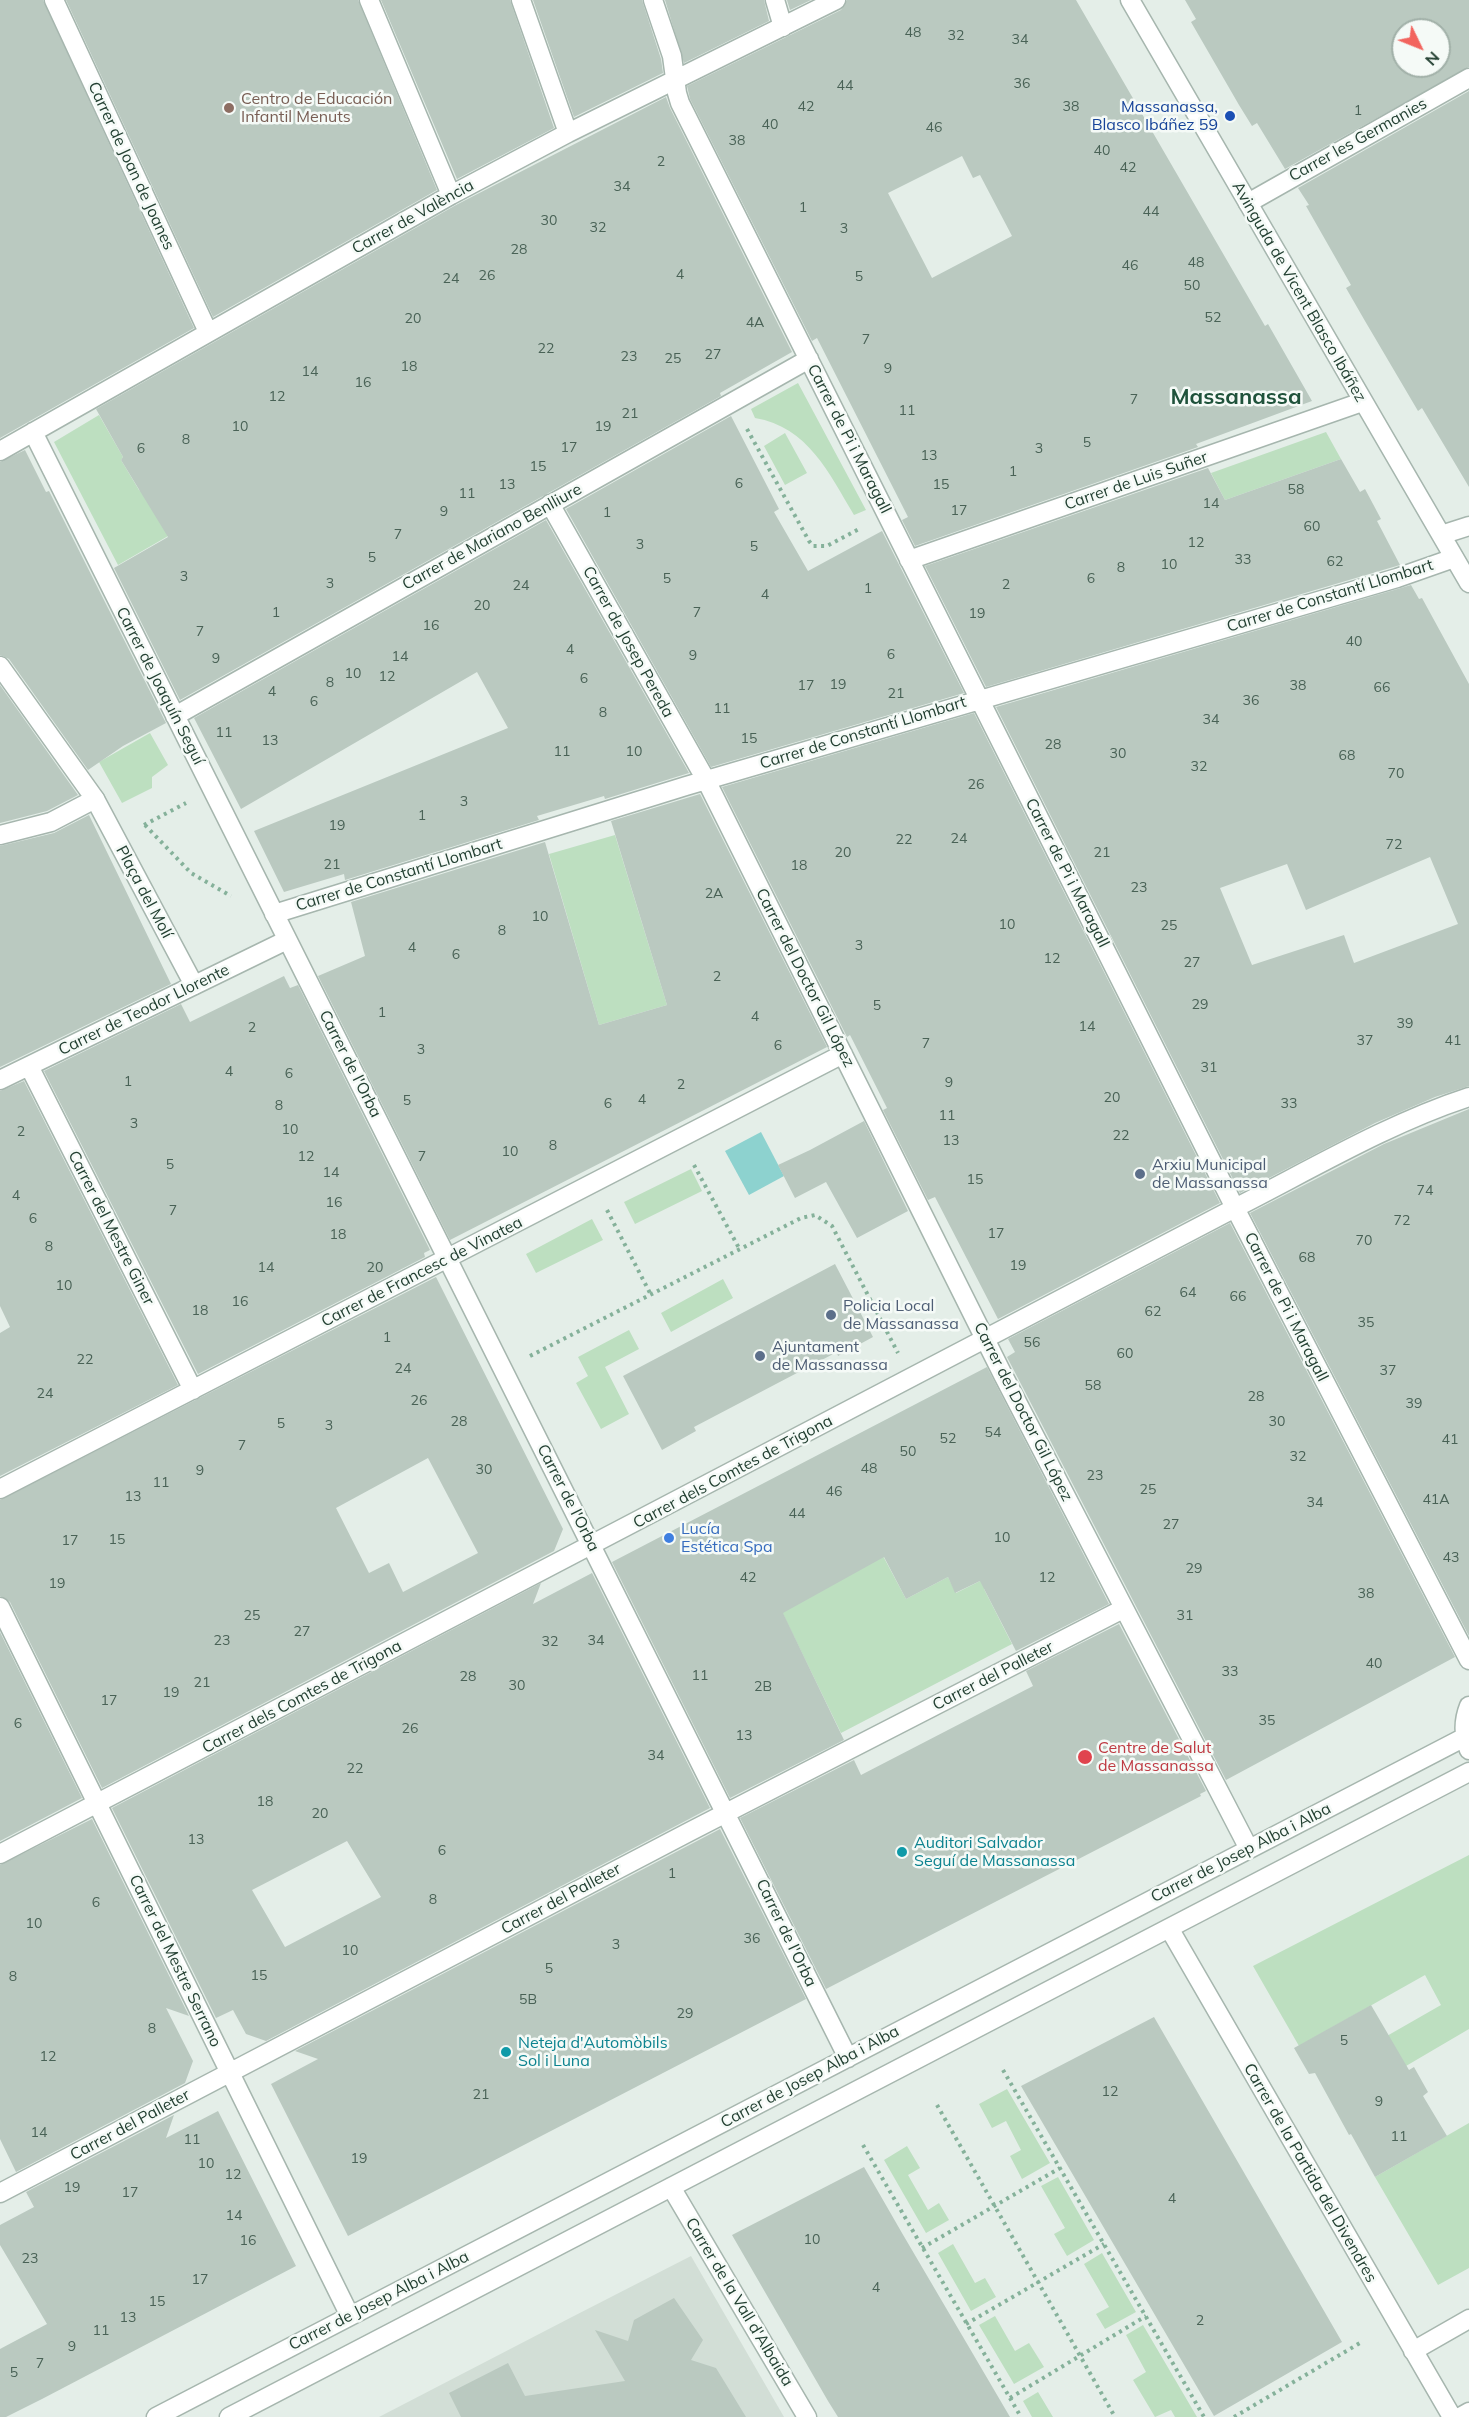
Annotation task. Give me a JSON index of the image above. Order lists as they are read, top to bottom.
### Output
{
  "streets": {
    "street": [
      "Carrer les Germanies",
      "Carrer de Joan de Joanes",
      "Carrer de València",
      "Avinguda de Vicent Blasco Ibáñez",
      "Carrer de Pi i Maragall",
      "Carrer de Luis Suñer",
      "Carrer de Mariano Benlliure",
      "Carrer de Constantí Llombart",
      "Carrer de Josep Pereda",
      "Carrer de Joaquín Seguí",
      "Plaça del Molí",
      "Carrer del Doctor Gil López",
      "Carrer de Teodor Llorente",
      "Carrer de l'Orba",
      "Carrer del Mestre Giner",
      "Carrer de Francesc de Vinatea",
      "Carrer dels Comtes de Trigona",
      "Carrer del Palleter",
      "Carrer de Josep Alba i Alba",
      "Carrer del Mestre Serrano",
      "Carrer de la Partida del Divendres",
      "Carrer de la Vall d'Albaida"
    ]
  },
  "crossings": [
    ["Carrer les Germanies", "Avinguda de Vicent Blasco Ibáñez"],
    ["Carrer de Joan de Joanes", "Carrer de València"],
    ["Carrer de València", "Carrer de Pi i Maragall"],
    ["Carrer de València", "Carrer de Joaquín Seguí"],
    ["Avinguda de Vicent Blasco Ibáñez", "Carrer de Luis Suñer"],
    ["Avinguda de Vicent Blasco Ibáñez", "Carrer de Constantí Llombart"],
    ["Carrer de Pi i Maragall", "Carrer de Luis Suñer"],
    ["Carrer de Pi i Maragall", "Carrer de Mariano Benlliure"],
    ["Carrer de Pi i Maragall", "Carrer de Constantí Llombart"],
    ["Carrer de Pi i Maragall", "Carrer dels Comtes de Trigona"],
    ["Carrer de Mariano Benlliure", "Carrer de Josep Pereda"],
    ["Carrer de Mariano Benlliure", "Carrer de Joaquín Seguí"],
    ["Carrer de Constantí Llombart", "Carrer de Josep Pereda"],
    ["Carrer de Constantí Llombart", "Carrer de Joaquín Seguí"],
    ["Carrer de Constantí Llombart", "Carrer del Doctor Gil López"],
    ["Carrer de Josep Pereda", "Carrer del Doctor Gil López"],
    ["Carrer de Joaquín Seguí", "Carrer de Teodor Llorente"],
    ["Carrer de Joaquín Seguí", "Carrer de l'Orba"],
    ["Plaça del Molí", "Carrer de Teodor Llorente"],
    ["Carrer del Doctor Gil López", "Carrer de Francesc de Vinatea"],
    ["Carrer del Doctor Gil López", "Carrer dels Comtes de Trigona"],
    ["Carrer del Doctor Gil López", "Carrer del Palleter"],
    ["Carrer del Doctor Gil López", "Carrer de Josep Alba i Alba"],
    ["Carrer de Teodor Llorente", "Carrer de l'Orba"],
    ["Carrer de Teodor Llorente", "Carrer del Mestre Giner"],
    ["Carrer de l'Orba", "Carrer de Francesc de Vinatea"],
    ["Carrer de l'Orba", "Carrer dels Comtes de Trigona"],
    ["Carrer de l'Orba", "Carrer del Palleter"],
    ["Carrer de l'Orba", "Carrer de Josep Alba i Alba"],
    ["Carrer del Mestre Giner", "Carrer de Francesc de Vinatea"],
    ["Carrer dels Comtes de Trigona", "Carrer del Mestre Serrano"],
    ["Carrer del Palleter", "Carrer del Mestre Serrano"],
    ["Carrer de Josep Alba i Alba", "Carrer del Mestre Serrano"],
    ["Carrer de Josep Alba i Alba", "Carrer de la Partida del Divendres"],
    ["Carrer de Josep Alba i Alba", "Carrer de la Vall d'Albaida"]
  ],
  "districts": ["Massanassa"],
  "places": [
    "Centro de Educación Infantil Menuts",
    "Massanassa, Blasco Ibáñez 59",
    "Arxiu Municipal de Massanassa",
    "Policia Local de Massanassa",
    "Ajuntament de Massanassa",
    "Lucía Estética Spa",
    "Centre de Salut de Massanassa",
    "Auditori Salvador Seguí de Massanassa",
    "Neteja d'Automòbils Sol i Luna"
  ],
  "house_numbers": [
    "48",
    "32",
    "34",
    "36",
    "44",
    "42",
    "38",
    "1",
    "40",
    "46",
    "38",
    "40",
    "2",
    "42",
    "34",
    "1",
    "44",
    "30",
    "32",
    "3",
    "28",
    "48",
    "46",
    "4",
    "26",
    "5",
    "24",
    "50",
    "52",
    "20",
    "4A",
    "7",
    "22",
    "27",
    "23",
    "25",
    "18",
    "9",
    "14",
    "16",
    "12",
    "7",
    "11",
    "21",
    "10",
    "19",
    "8",
    "5",
    "17",
    "6",
    "3",
    "13",
    "15",
    "1",
    "6",
    "13",
    "15",
    "58",
    "11",
    "14",
    "17",
    "9",
    "1",
    "60",
    "7",
    "12",
    "3",
    "5",
    "5",
    "33",
    "62",
    "10",
    "8",
    "3",
    "5",
    "6",
    "3",
    "2",
    "24",
    "1",
    "4",
    "20",
    "1",
    "7",
    "19",
    "16",
    "7",
    "40",
    "4",
    "6",
    "9",
    "14",
    "9",
    "10",
    "12",
    "6",
    "8",
    "19",
    "17",
    "38",
    "66",
    "4",
    "21",
    "36",
    "6",
    "11",
    "8",
    "34",
    "11",
    "15",
    "13",
    "28",
    "11",
    "10",
    "30",
    "68",
    "32",
    "70",
    "26",
    "3",
    "1",
    "19",
    "24",
    "22",
    "72",
    "20",
    "21",
    "21",
    "18",
    "23",
    "2A",
    "10",
    "10",
    "25",
    "8",
    "3",
    "4",
    "6",
    "12",
    "27",
    "2",
    "29",
    "5",
    "1",
    "4",
    "39",
    "14",
    "2",
    "37",
    "41",
    "7",
    "6",
    "3",
    "31",
    "4",
    "6",
    "1",
    "9",
    "2",
    "20",
    "4",
    "5",
    "6",
    "33",
    "8",
    "11",
    "3",
    "10",
    "2",
    "22",
    "13",
    "8",
    "10",
    "12",
    "7",
    "5",
    "14",
    "15",
    "74",
    "4",
    "16",
    "7",
    "6",
    "72",
    "17",
    "18",
    "70",
    "8",
    "68",
    "19",
    "14",
    "20",
    "10",
    "64",
    "66",
    "16",
    "18",
    "62",
    "35",
    "1",
    "56",
    "60",
    "22",
    "24",
    "37",
    "58",
    "24",
    "28",
    "26",
    "39",
    "28",
    "30",
    "5",
    "3",
    "54",
    "52",
    "41",
    "7",
    "50",
    "32",
    "48",
    "30",
    "9",
    "23",
    "11",
    "25",
    "46",
    "13",
    "41A",
    "34",
    "44",
    "27",
    "10",
    "15",
    "17",
    "43",
    "29",
    "42",
    "12",
    "19",
    "38",
    "25",
    "31",
    "27",
    "23",
    "34",
    "32",
    "40",
    "33",
    "11",
    "28",
    "21",
    "30",
    "2B",
    "19",
    "17",
    "35",
    "6",
    "26",
    "13",
    "34",
    "22",
    "18",
    "20",
    "13",
    "6",
    "1",
    "8",
    "6",
    "10",
    "36",
    "3",
    "10",
    "5",
    "15",
    "8",
    "5B",
    "29",
    "8",
    "5",
    "12",
    "12",
    "21",
    "9",
    "14",
    "11",
    "11",
    "19",
    "10",
    "12",
    "19",
    "17",
    "4",
    "14",
    "10",
    "16",
    "23",
    "17",
    "4",
    "15",
    "13",
    "2",
    "11",
    "9",
    "7",
    "5"
  ],
  "north": "bottom right"
}
